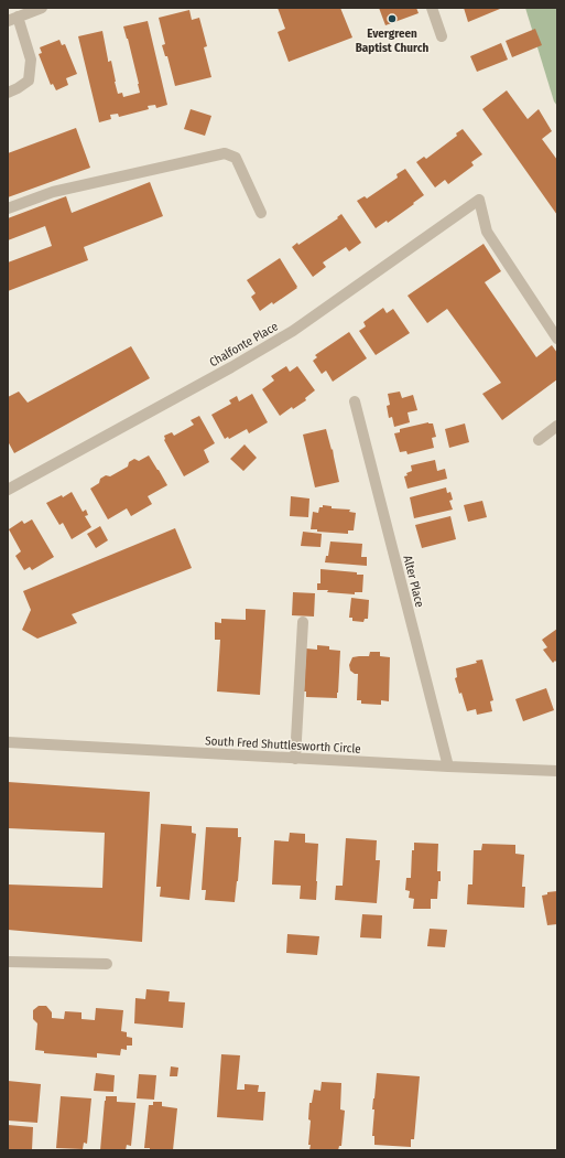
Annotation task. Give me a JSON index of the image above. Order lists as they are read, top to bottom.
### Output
{
  "streets": {
    "street": ["Chalfonte Place", "Alter Place", "South Fred Shuttlesworth Circle"]
  },
  "crossings": [
    ["Alter Place", "South Fred Shuttlesworth Circle"]
  ],
  "places": ["Evergreen Baptist Church"]
}
